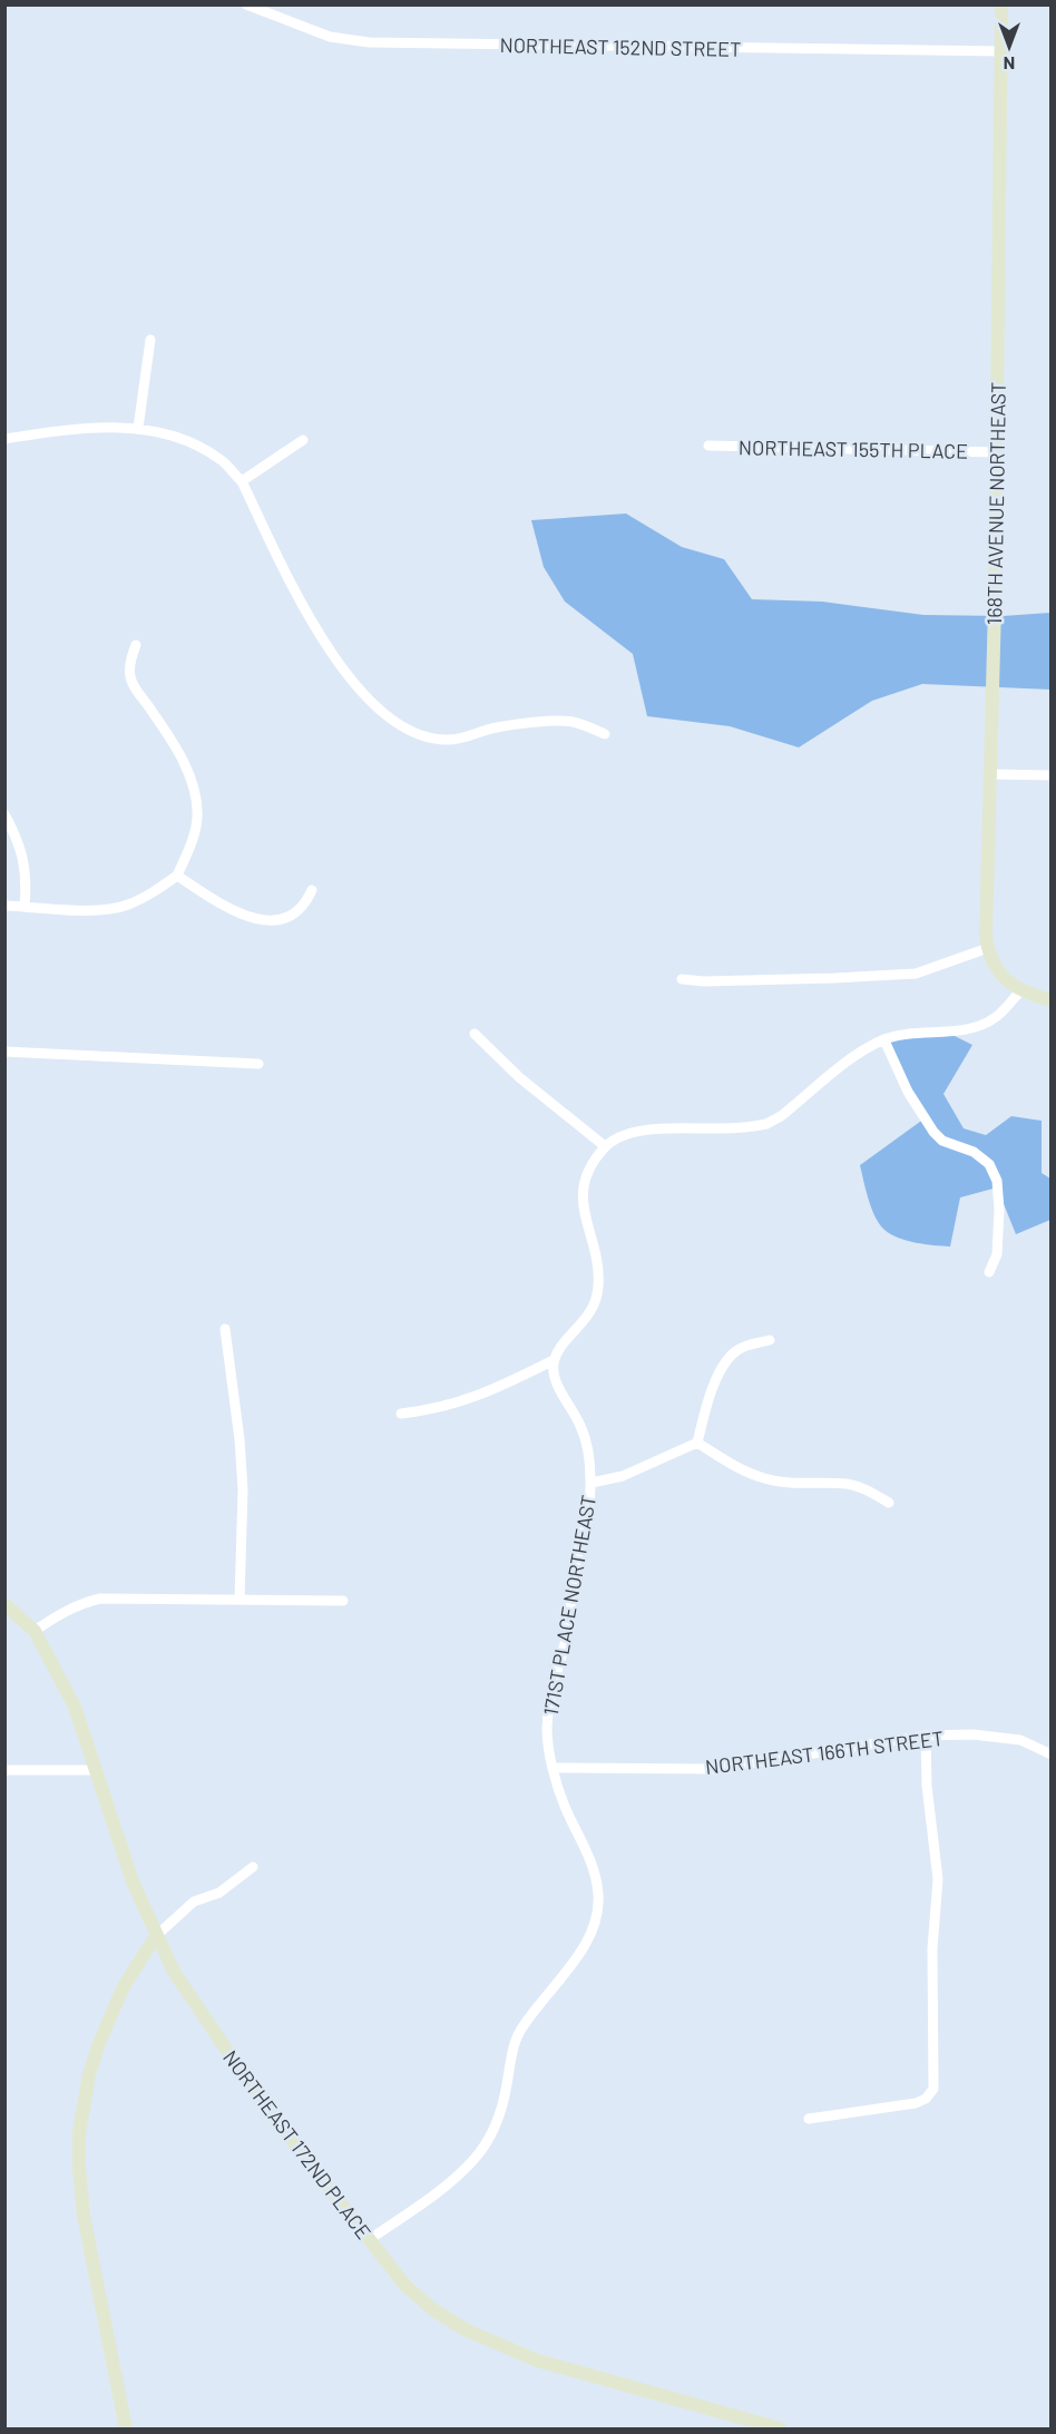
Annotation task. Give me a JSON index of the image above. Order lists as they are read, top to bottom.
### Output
{
  "streets": {
    "street": [
      "NORTHEAST 152ND STREET",
      "NORTHEAST 155TH PLACE",
      "168TH AVENUE NORTHEAST",
      "171ST PLACE NORTHEAST",
      "NORTHEAST 166TH STREET",
      "NORTHEAST 172ND PLACE"
    ]
  },
  "crossings": [
    ["NORTHEAST 152ND STREET", "168TH AVENUE NORTHEAST"],
    ["NORTHEAST 155TH PLACE", "168TH AVENUE NORTHEAST"],
    ["171ST PLACE NORTHEAST", "NORTHEAST 166TH STREET"],
    ["171ST PLACE NORTHEAST", "NORTHEAST 172ND PLACE"]
  ],
  "north": "bottom"
}
